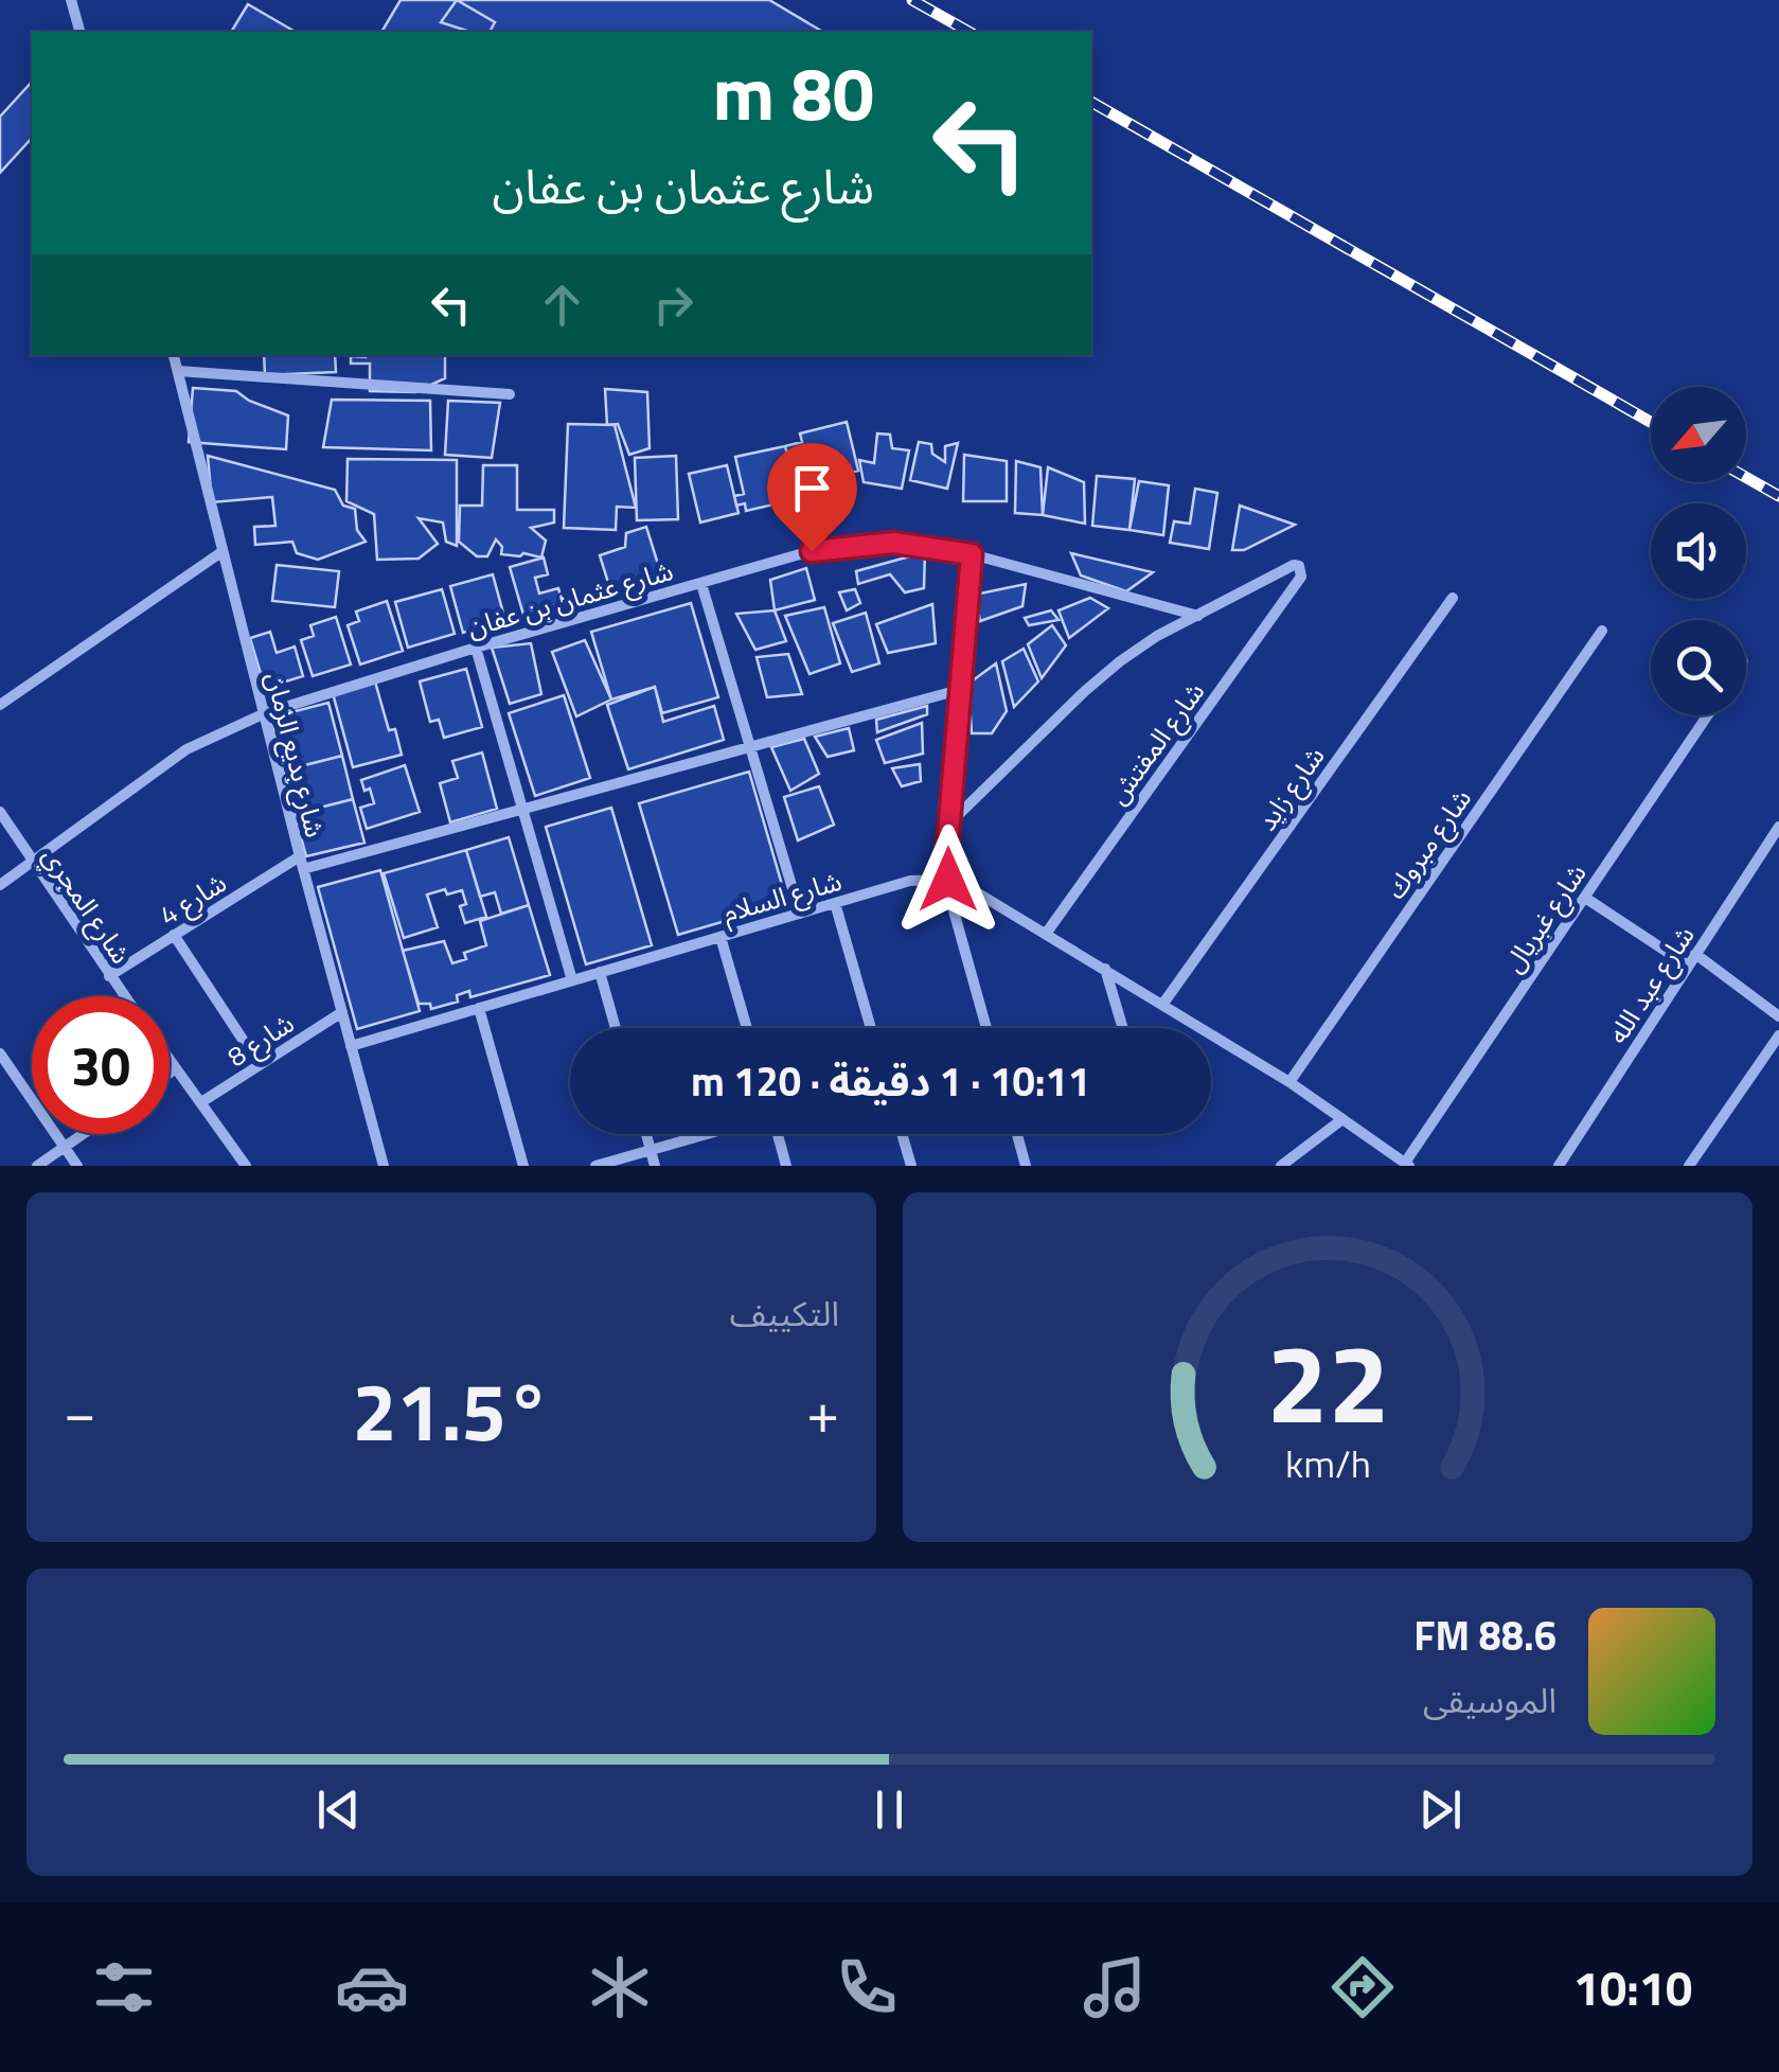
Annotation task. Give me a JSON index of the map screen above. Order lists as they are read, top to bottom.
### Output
{
  "streets": {
    "street": [
      "شارع عثمان بن عفان",
      "شارع المفتش",
      "شارع بديع الزمان",
      "شارع زايد",
      "شارع مبروك",
      "شارع السلام",
      "شارع 4",
      "شارع المجري",
      "شارع غبريال",
      "شارع عبد الله",
      "شارع 8"
    ]
  },
  "crossings": [
    ["شارع عثمان بن عفان", "شارع المفتش"],
    ["شارع عثمان بن عفان", "شارع بديع الزمان"],
    ["شارع عثمان بن عفان", "شارع المجري"],
    ["شارع بديع الزمان", "شارع السلام"],
    ["شارع بديع الزمان", "شارع 4"],
    ["شارع بديع الزمان", "شارع 8"],
    ["شارع 4", "شارع المجري"]
  ],
  "north": "bottom left",
  "page": {
    "turn": ["80 m", "شارع عثمان بن عفان"],
    "limit": "30",
    "trip": "10:11 · 1 دقيقة · 120 m",
    "tile": "التكييف",
    "heat": ["−", "21.5°", "+"],
    "song": ["88.6 FM", "الموسيقى"],
    "tabs": "10:10",
    "gauge": ["22", "km/h"]
  }
}
